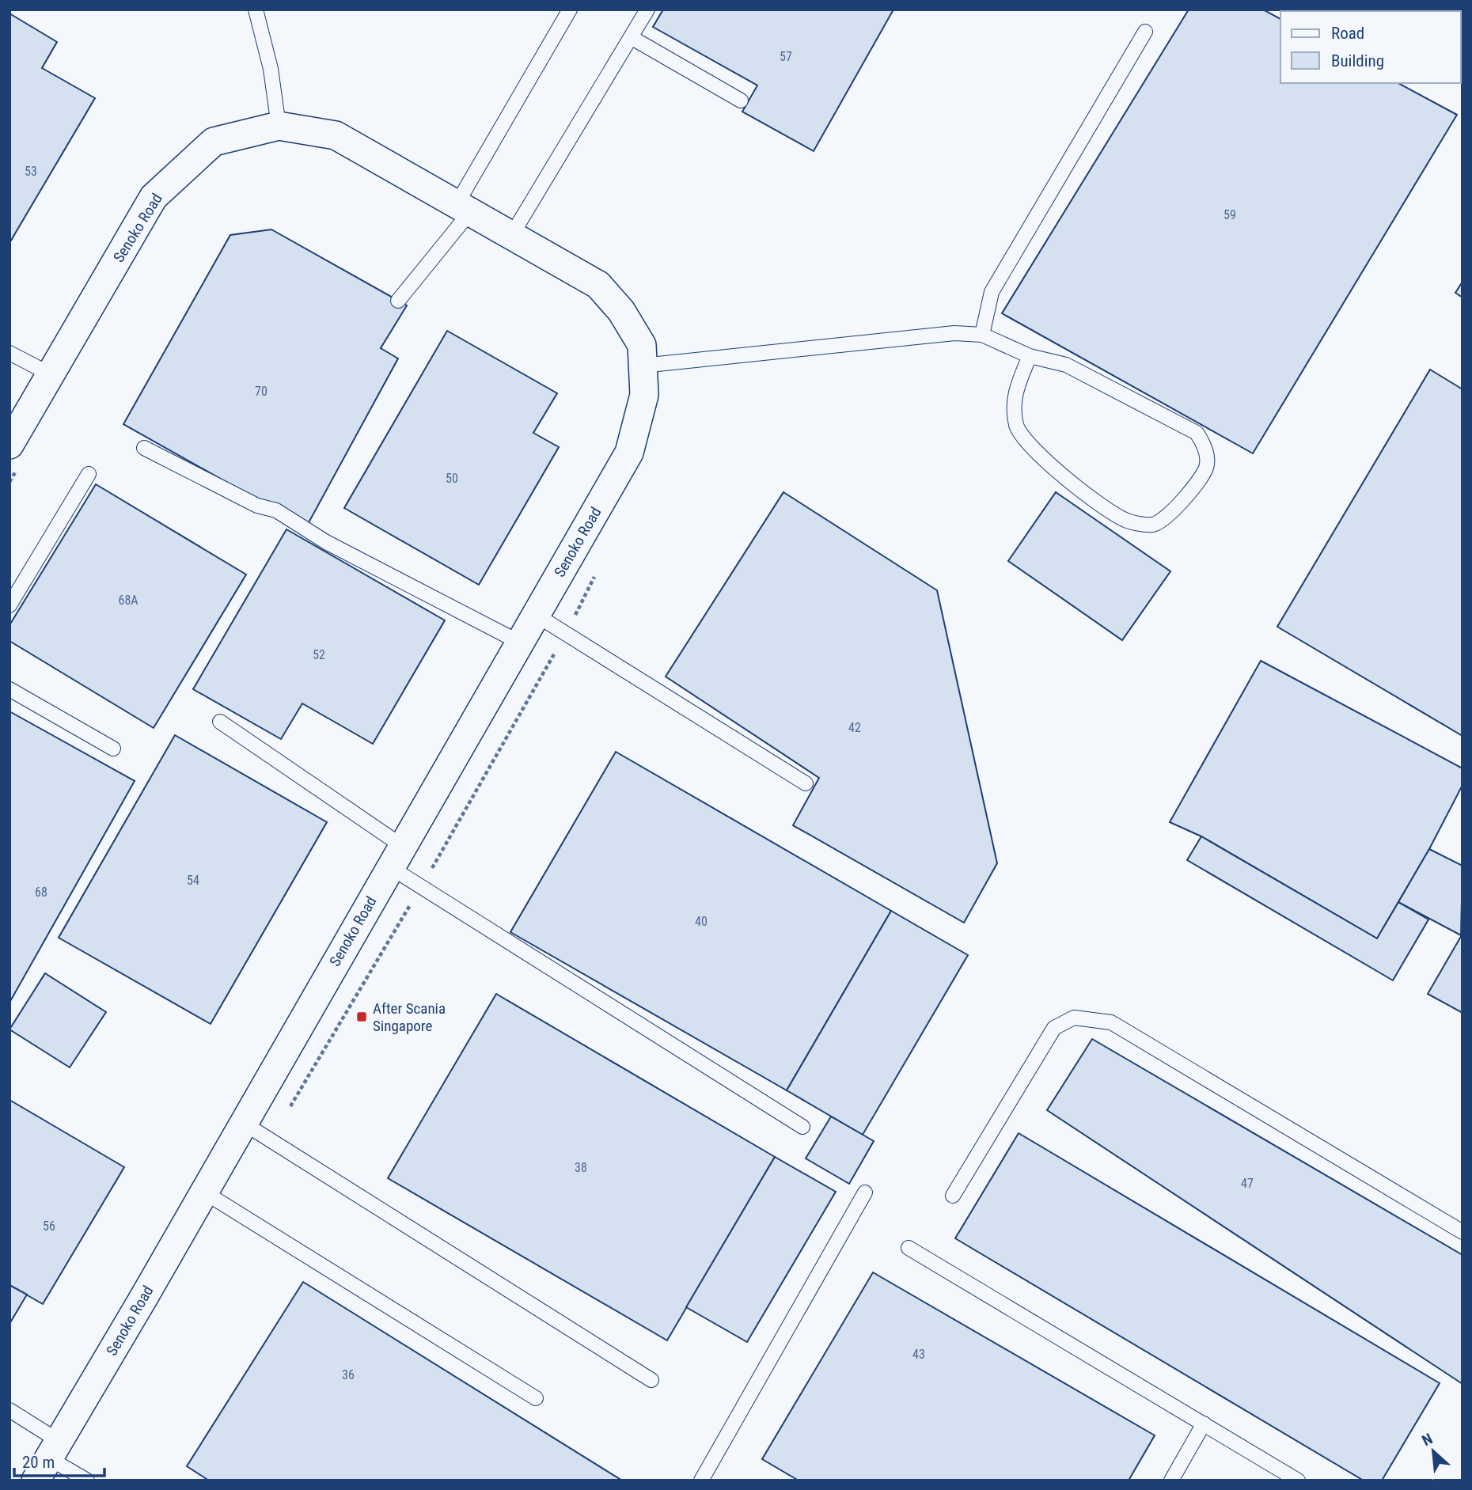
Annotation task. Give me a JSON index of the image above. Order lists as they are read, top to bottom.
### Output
{
  "streets": {
    "street": ["Senoko Road"]
  },
  "places": {
    "transit": ["After Scania Singapore"]
  },
  "house_numbers": [
    "57",
    "53",
    "59",
    "70",
    "50",
    "68A",
    "52",
    "42",
    "54",
    "68",
    "40",
    "38",
    "47",
    "56",
    "43",
    "36"
  ],
  "legend": ["Road", "Building"],
  "scale_bar": "20 m",
  "north": "top left"
}
